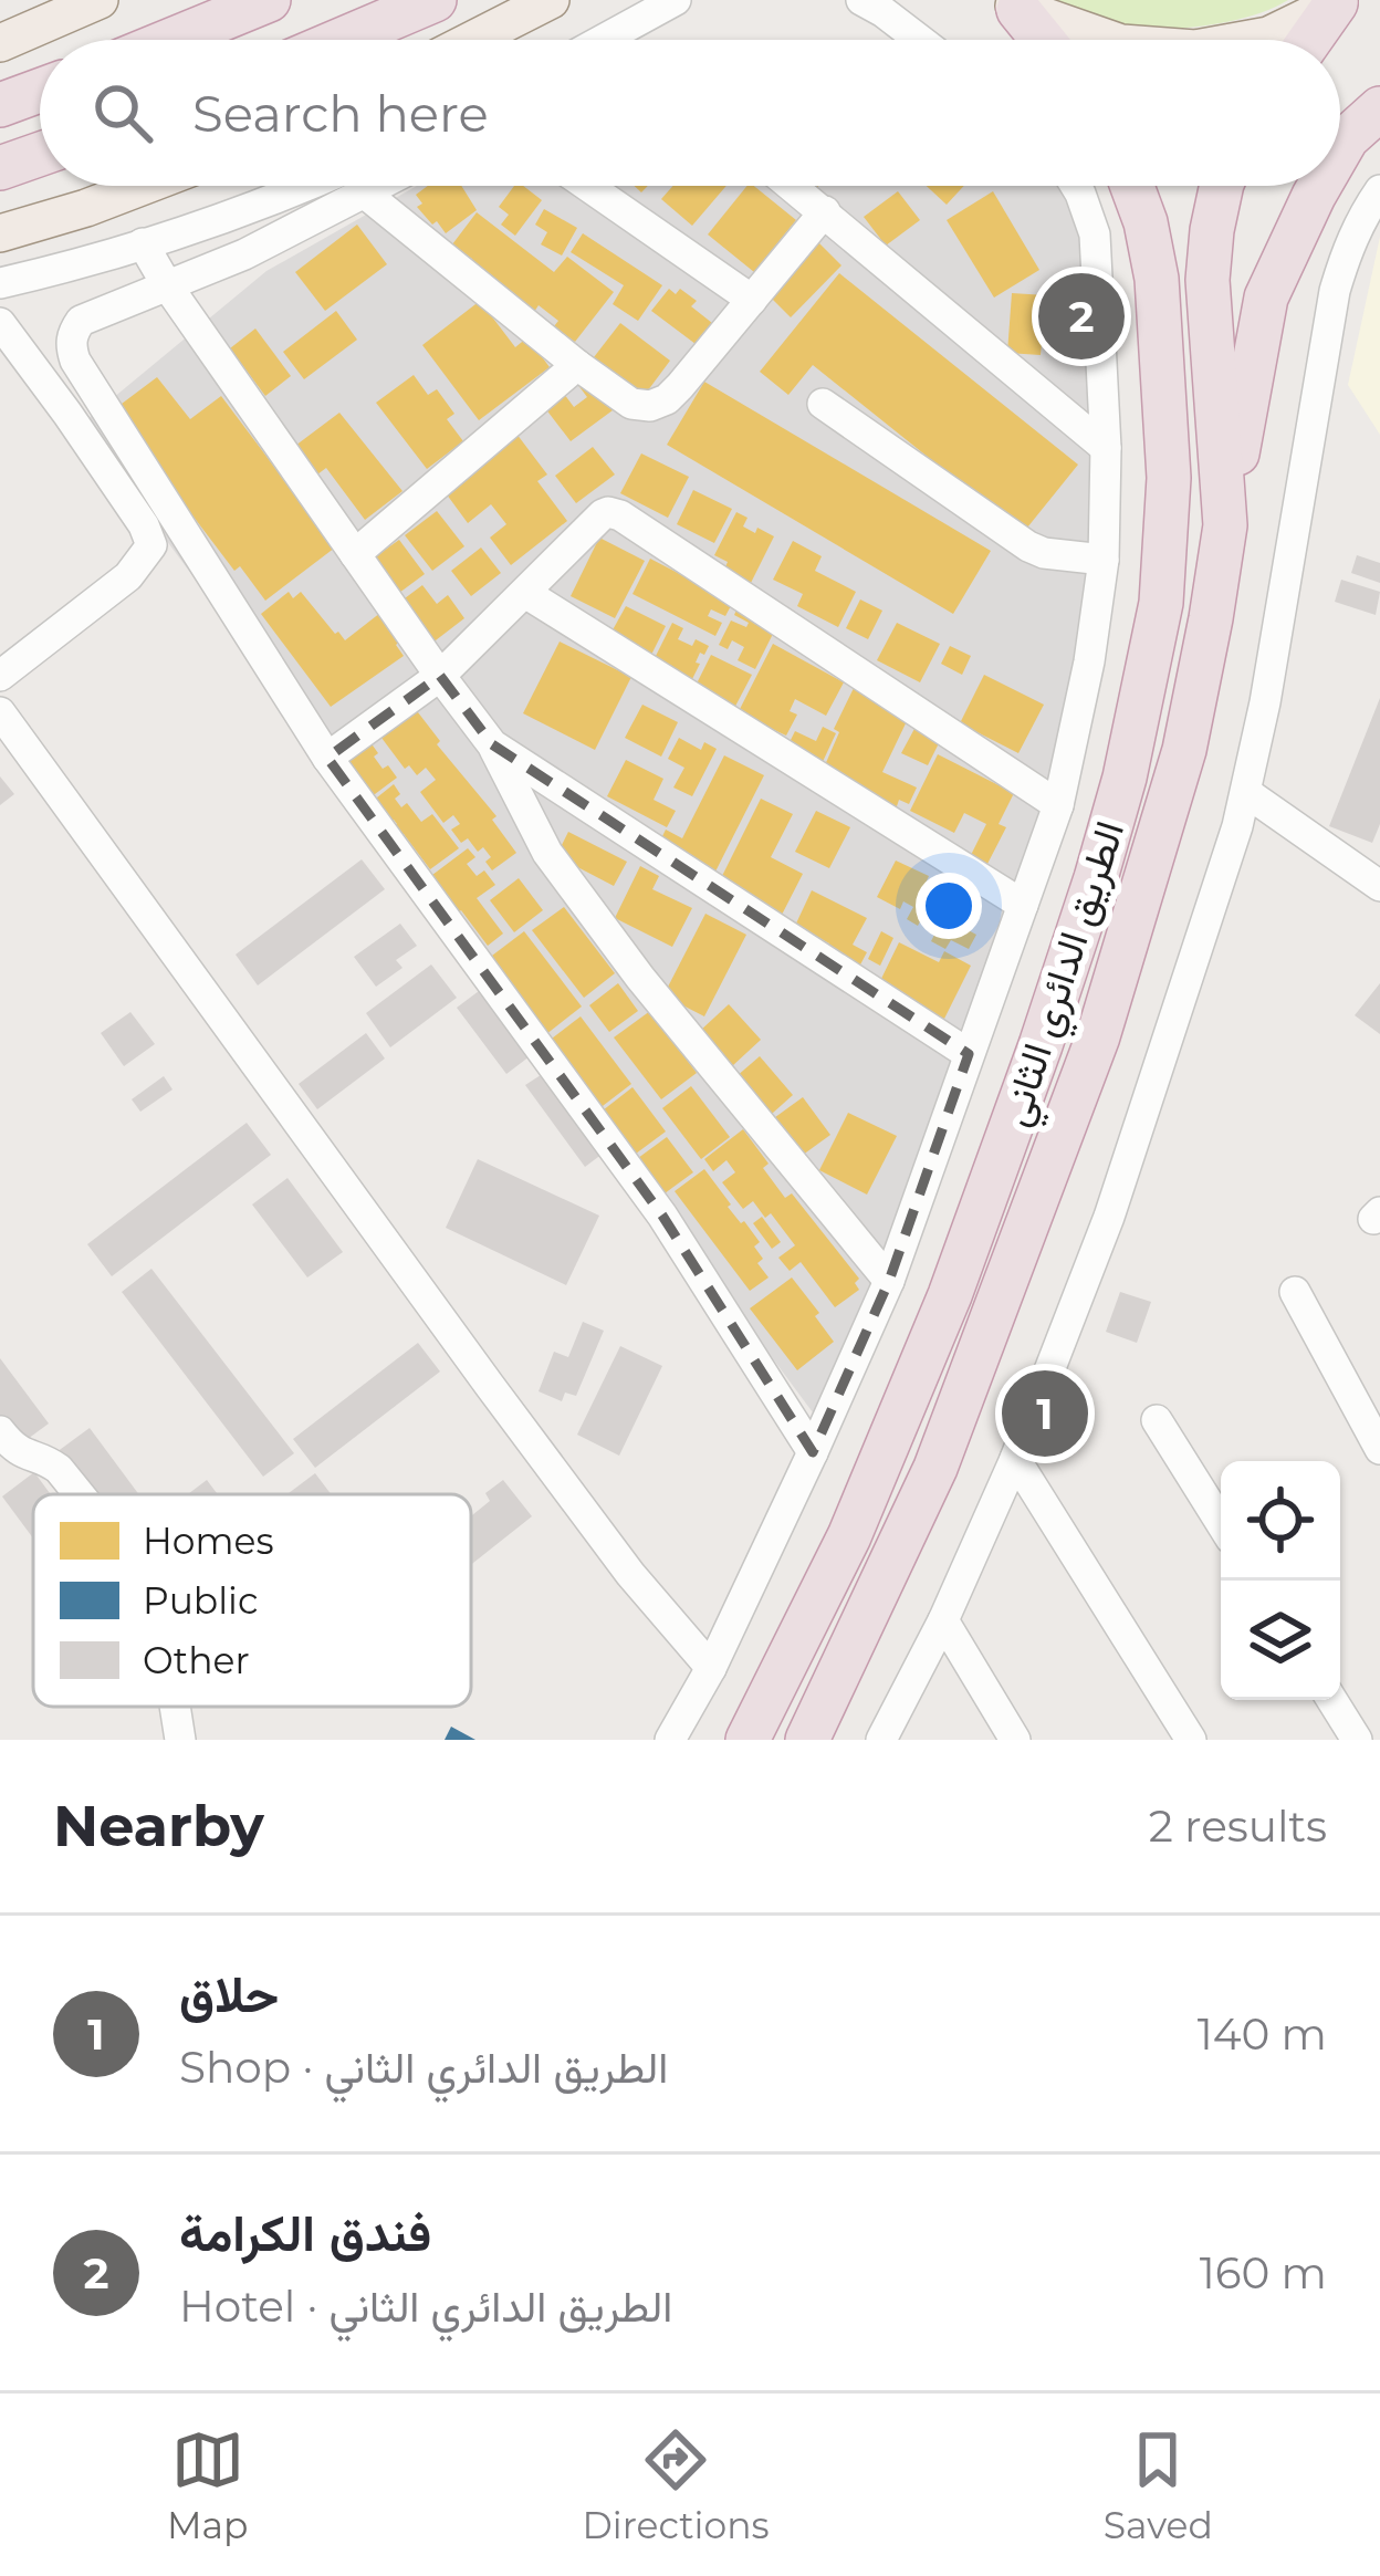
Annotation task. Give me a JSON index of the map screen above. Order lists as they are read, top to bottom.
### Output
{
  "streets": {
    "highway": ["الطريق الدائري الثاني"]
  },
  "legend": ["Homes", "Public", "Other"],
  "page": {
    "search": "Search here",
    "pins": ["2", "1"],
    "heading": ["Nearby", "2 results"],
    "list": [
      {
        "mark": "1",
        "name": "حلاق",
        "note": "Shop · الطريق الدائري الثاني",
        "value": "140 m"
      },
      {
        "mark": "2",
        "name": "فندق الكرامة",
        "note": "Hotel · الطريق الدائري الثاني",
        "value": "160 m"
      }
    ],
    "nav": ["Map", "Directions", "Saved"]
  }
}
